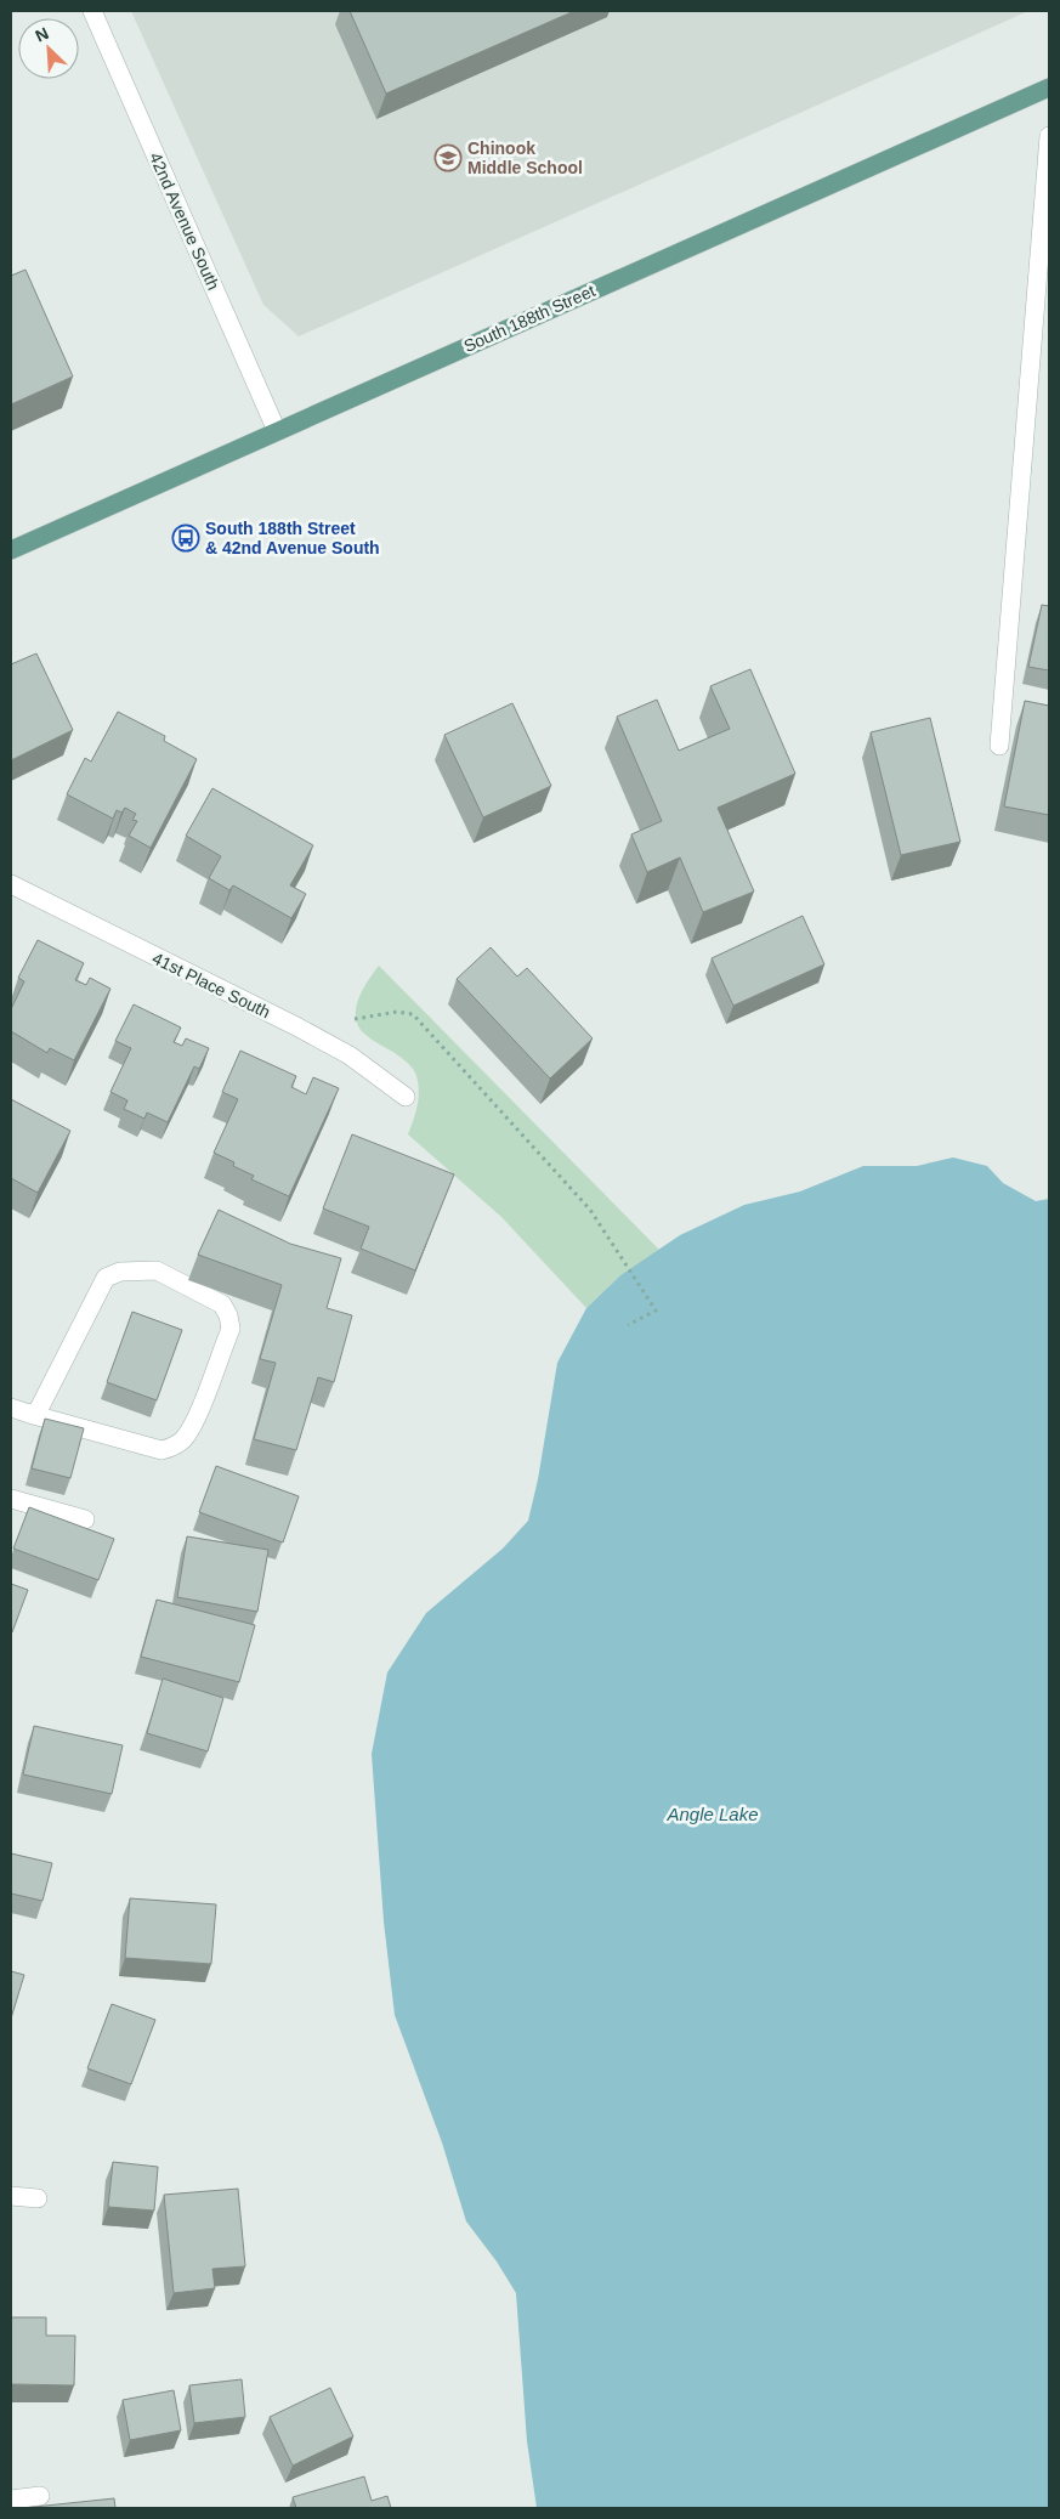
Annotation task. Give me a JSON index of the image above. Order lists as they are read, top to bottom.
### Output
{
  "streets": {
    "main road": ["South 188th Street"],
    "street": ["42nd Avenue South", "41st Place South"]
  },
  "crossings": [
    ["42nd Avenue South", "South 188th Street"]
  ],
  "water": ["Angle Lake"],
  "places": {
    "school or university": ["Chinook Middle School"],
    "bus stop": ["South 188th Street & 42nd Avenue South"]
  },
  "north": "top left"
}
